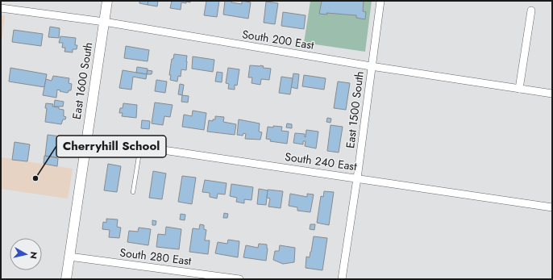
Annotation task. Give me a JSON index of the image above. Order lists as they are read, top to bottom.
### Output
{
  "streets": {
    "street": [
      "South 200 East",
      "East 1600 South",
      "East 1500 South",
      "South 240 East",
      "South 280 East"
    ]
  },
  "crossings": [
    ["South 200 East", "East 1600 South"],
    ["South 200 East", "East 1500 South"],
    ["East 1600 South", "South 240 East"],
    ["East 1600 South", "South 280 East"],
    ["East 1500 South", "South 240 East"]
  ],
  "places": ["Cherryhill School"],
  "north": "right"
}
